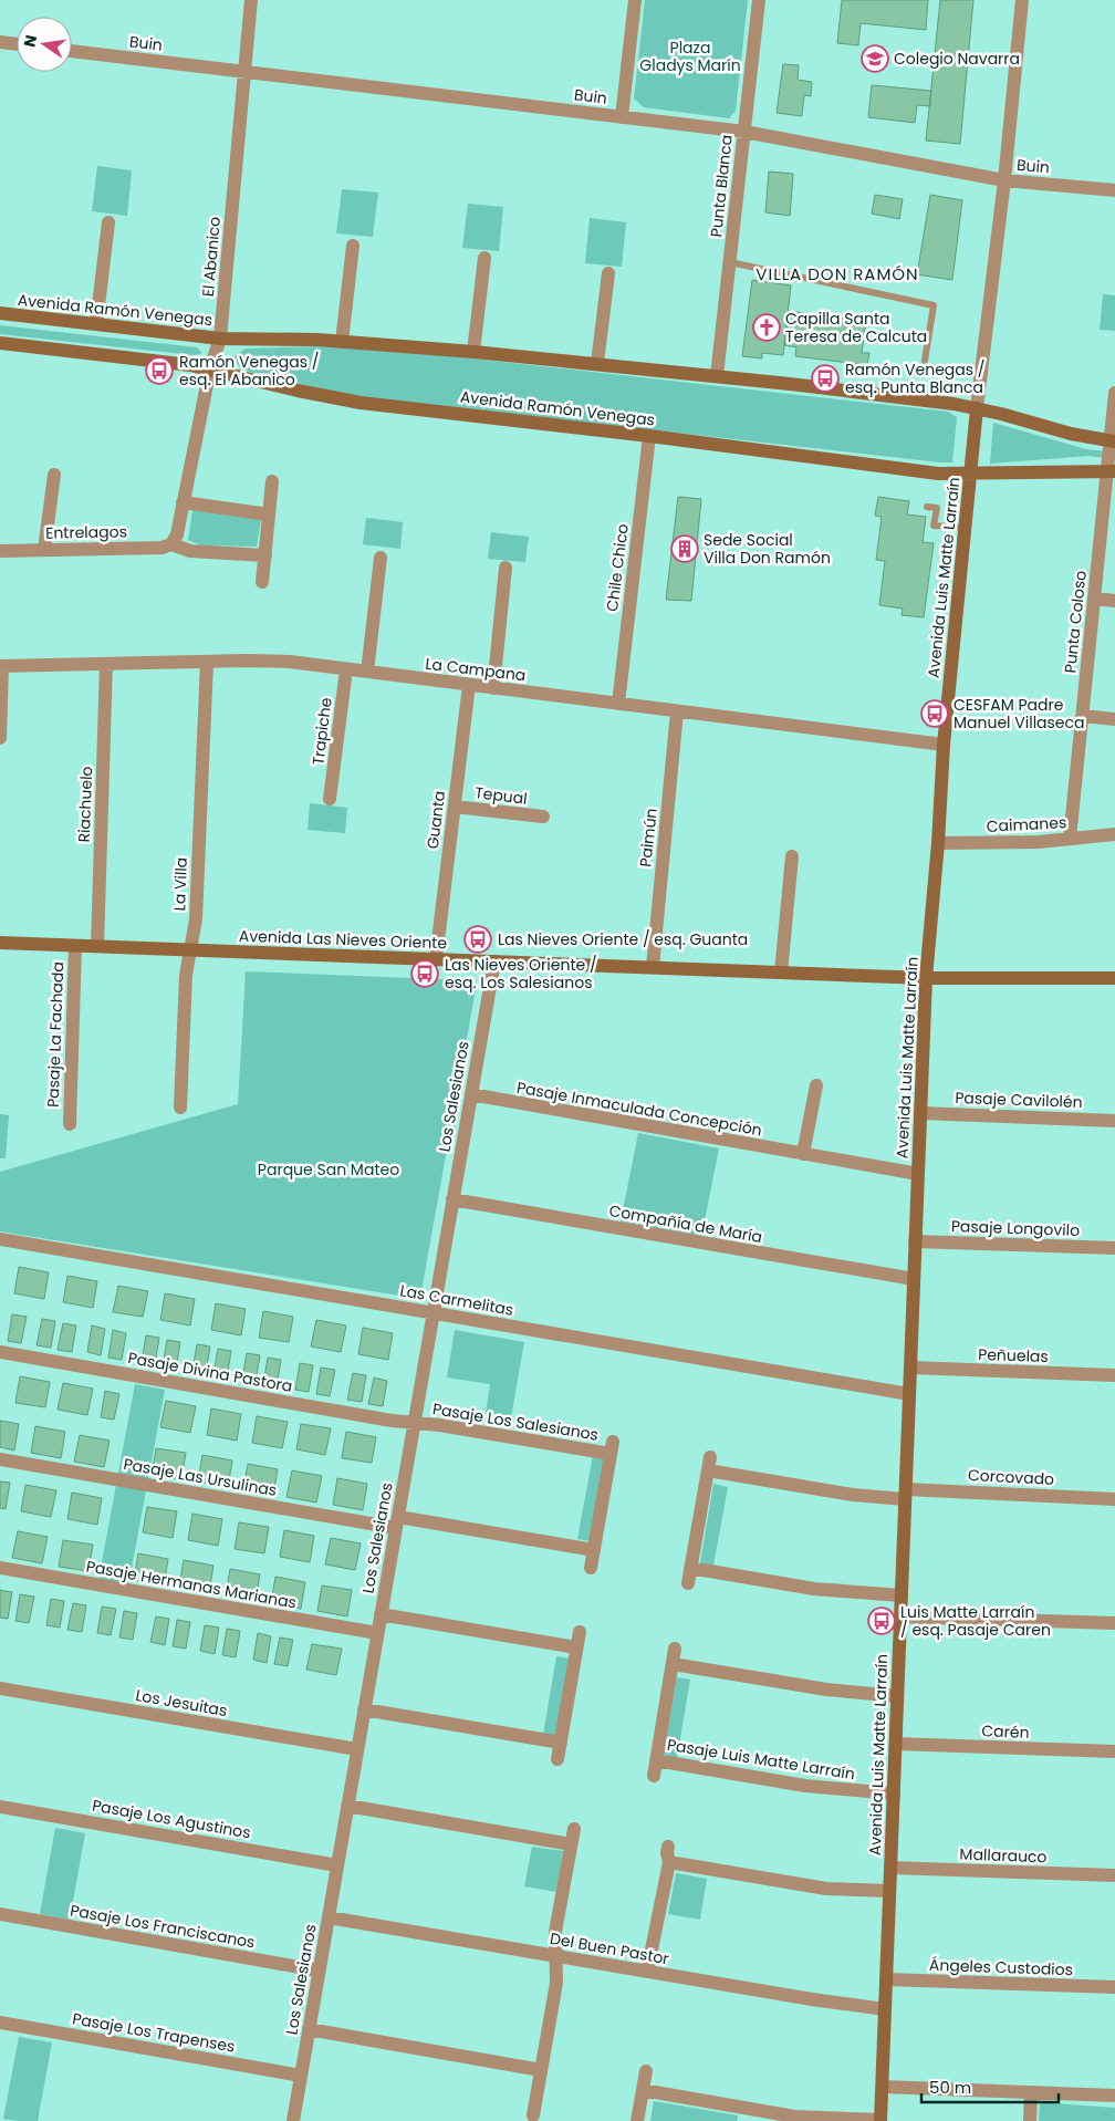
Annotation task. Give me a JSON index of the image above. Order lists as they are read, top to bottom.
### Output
{
  "streets": {
    "street": [
      "Buin",
      "Punta Blanca",
      "El Abanico",
      "Avenida Ramón Venegas",
      "Entrelagos",
      "Chile Chico",
      "Avenida Luis Matte Larraín",
      "Punta Coloso",
      "La Campana",
      "Trapiche",
      "Tepual",
      "Riachuelo",
      "Guanta",
      "Caimanes",
      "Paimún",
      "La Villa",
      "Avenida Las Nieves Oriente",
      "Pasaje La Fachada",
      "Los Salesianos",
      "Pasaje Cavilolén",
      "Pasaje Inmaculada Concepción",
      "Compañía de María",
      "Pasaje Longovilo",
      "Las Carmelitas",
      "Peñuelas",
      "Pasaje Divina Pastora",
      "Pasaje Los Salesianos",
      "Pasaje Las Ursulinas",
      "Corcovado",
      "Pasaje Hermanas Marianas",
      "Los Jesuitas",
      "Carén",
      "Pasaje Luis Matte Larraín",
      "Pasaje Los Agustinos",
      "Mallarauco",
      "Pasaje Los Franciscanos",
      "Del Buen Pastor",
      "Ángeles Custodios",
      "Pasaje Los Trapenses"
    ]
  },
  "crossings": [
    ["Buin", "Punta Blanca"],
    ["Buin", "El Abanico"],
    ["Buin", "Avenida Luis Matte Larraín"],
    ["Punta Blanca", "Avenida Ramón Venegas"],
    ["El Abanico", "Avenida Ramón Venegas"],
    ["El Abanico", "Entrelagos"],
    ["Avenida Ramón Venegas", "Chile Chico"],
    ["Avenida Ramón Venegas", "Avenida Luis Matte Larraín"],
    ["Avenida Ramón Venegas", "Punta Coloso"],
    ["Chile Chico", "La Campana"],
    ["Avenida Luis Matte Larraín", "La Campana"],
    ["Avenida Luis Matte Larraín", "Caimanes"],
    ["Avenida Luis Matte Larraín", "Avenida Las Nieves Oriente"],
    ["Avenida Luis Matte Larraín", "Pasaje Cavilolén"],
    ["Avenida Luis Matte Larraín", "Pasaje Inmaculada Concepción"],
    ["Avenida Luis Matte Larraín", "Compañía de María"],
    ["Avenida Luis Matte Larraín", "Pasaje Longovilo"],
    ["Avenida Luis Matte Larraín", "Las Carmelitas"],
    ["Avenida Luis Matte Larraín", "Peñuelas"],
    ["Avenida Luis Matte Larraín", "Corcovado"],
    ["Avenida Luis Matte Larraín", "Carén"],
    ["Avenida Luis Matte Larraín", "Pasaje Luis Matte Larraín"],
    ["Avenida Luis Matte Larraín", "Mallarauco"],
    ["Avenida Luis Matte Larraín", "Del Buen Pastor"],
    ["Avenida Luis Matte Larraín", "Ángeles Custodios"],
    ["Punta Coloso", "Caimanes"],
    ["La Campana", "Trapiche"],
    ["La Campana", "Riachuelo"],
    ["La Campana", "Guanta"],
    ["La Campana", "Paimún"],
    ["La Campana", "La Villa"],
    ["Tepual", "Guanta"],
    ["Riachuelo", "Avenida Las Nieves Oriente"],
    ["Guanta", "Avenida Las Nieves Oriente"],
    ["Paimún", "Avenida Las Nieves Oriente"],
    ["La Villa", "Avenida Las Nieves Oriente"],
    ["Avenida Las Nieves Oriente", "Pasaje La Fachada"],
    ["Avenida Las Nieves Oriente", "Los Salesianos"],
    ["Los Salesianos", "Pasaje Inmaculada Concepción"],
    ["Los Salesianos", "Compañía de María"],
    ["Los Salesianos", "Las Carmelitas"],
    ["Los Salesianos", "Pasaje Divina Pastora"],
    ["Los Salesianos", "Pasaje Los Salesianos"],
    ["Los Salesianos", "Pasaje Las Ursulinas"],
    ["Los Salesianos", "Pasaje Hermanas Marianas"],
    ["Los Salesianos", "Los Jesuitas"],
    ["Los Salesianos", "Pasaje Los Agustinos"],
    ["Los Salesianos", "Pasaje Los Franciscanos"],
    ["Los Salesianos", "Del Buen Pastor"],
    ["Los Salesianos", "Pasaje Los Trapenses"],
    ["Pasaje Divina Pastora", "Pasaje Los Salesianos"]
  ],
  "districts": ["VILLA DON RAMÓN"],
  "parks": ["Plaza Gladys Marín", "Parque San Mateo"],
  "places": {
    "school or university": ["Colegio Navarra"],
    "church": ["Capilla Santa Teresa de Calcuta"],
    "bus stop": [
      "Ramón Venegas / esq. El Abanico",
      "Ramón Venegas / esq. Punta Blanca",
      "CESFAM Padre Manuel Villaseca",
      "Las Nieves Oriente / esq. Guanta",
      "Las Nieves Oriente / esq. Los Salesianos",
      "Luis Matte Larraín / esq. Pasaje Caren"
    ],
    "building": ["Sede Social Villa Don Ramón"]
  },
  "scale_bar": "50 m",
  "north": "left"
}
